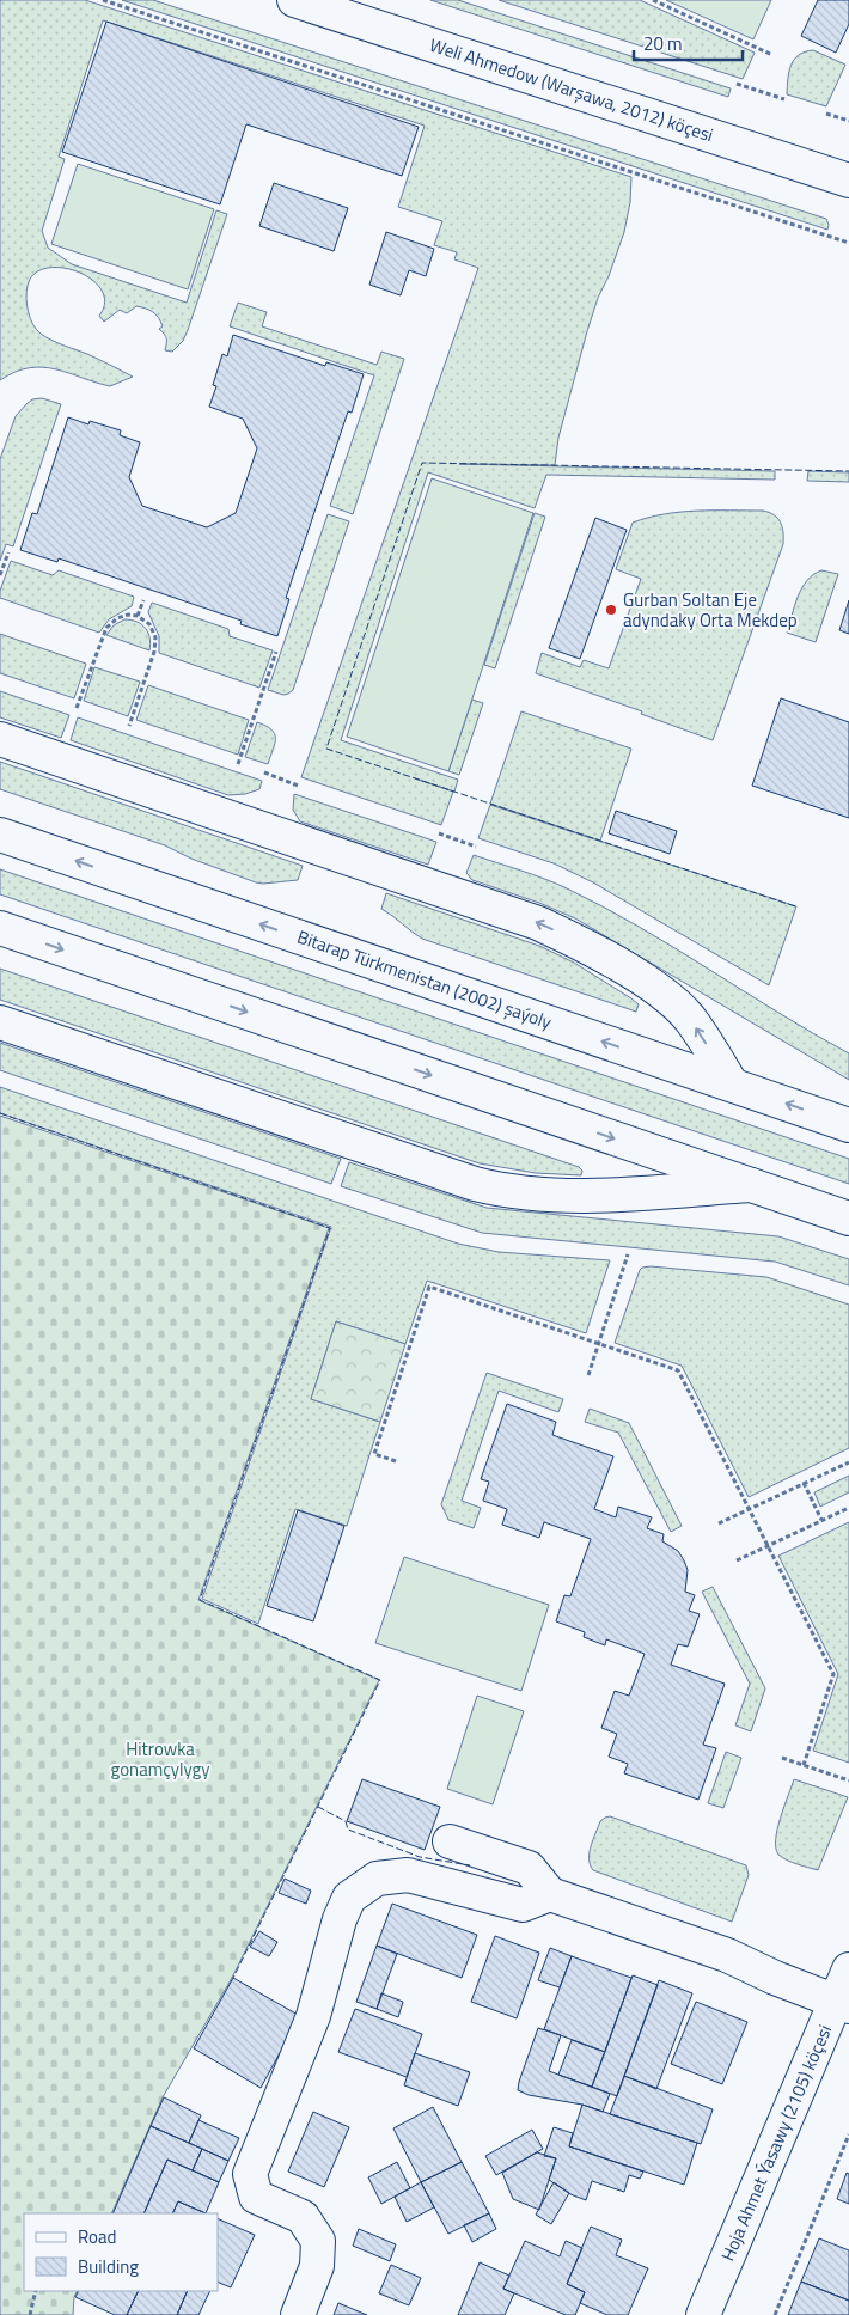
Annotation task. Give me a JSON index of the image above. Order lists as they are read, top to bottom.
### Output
{
  "streets": {
    "street": ["Weli Ahmedow (Warşawa, 2012) köçesi", "Bitarap Türkmenistan (2002) şaýoly", "Hoja Ahmet Ýasawy (2105) köçesi"]
  },
  "parks": ["Hitrowka gonamçylygy"],
  "places": ["Gurban Soltan Eje adyndaky Orta Mekdep"],
  "legend": ["Road", "Building"],
  "scale_bar": "20 m"
}
